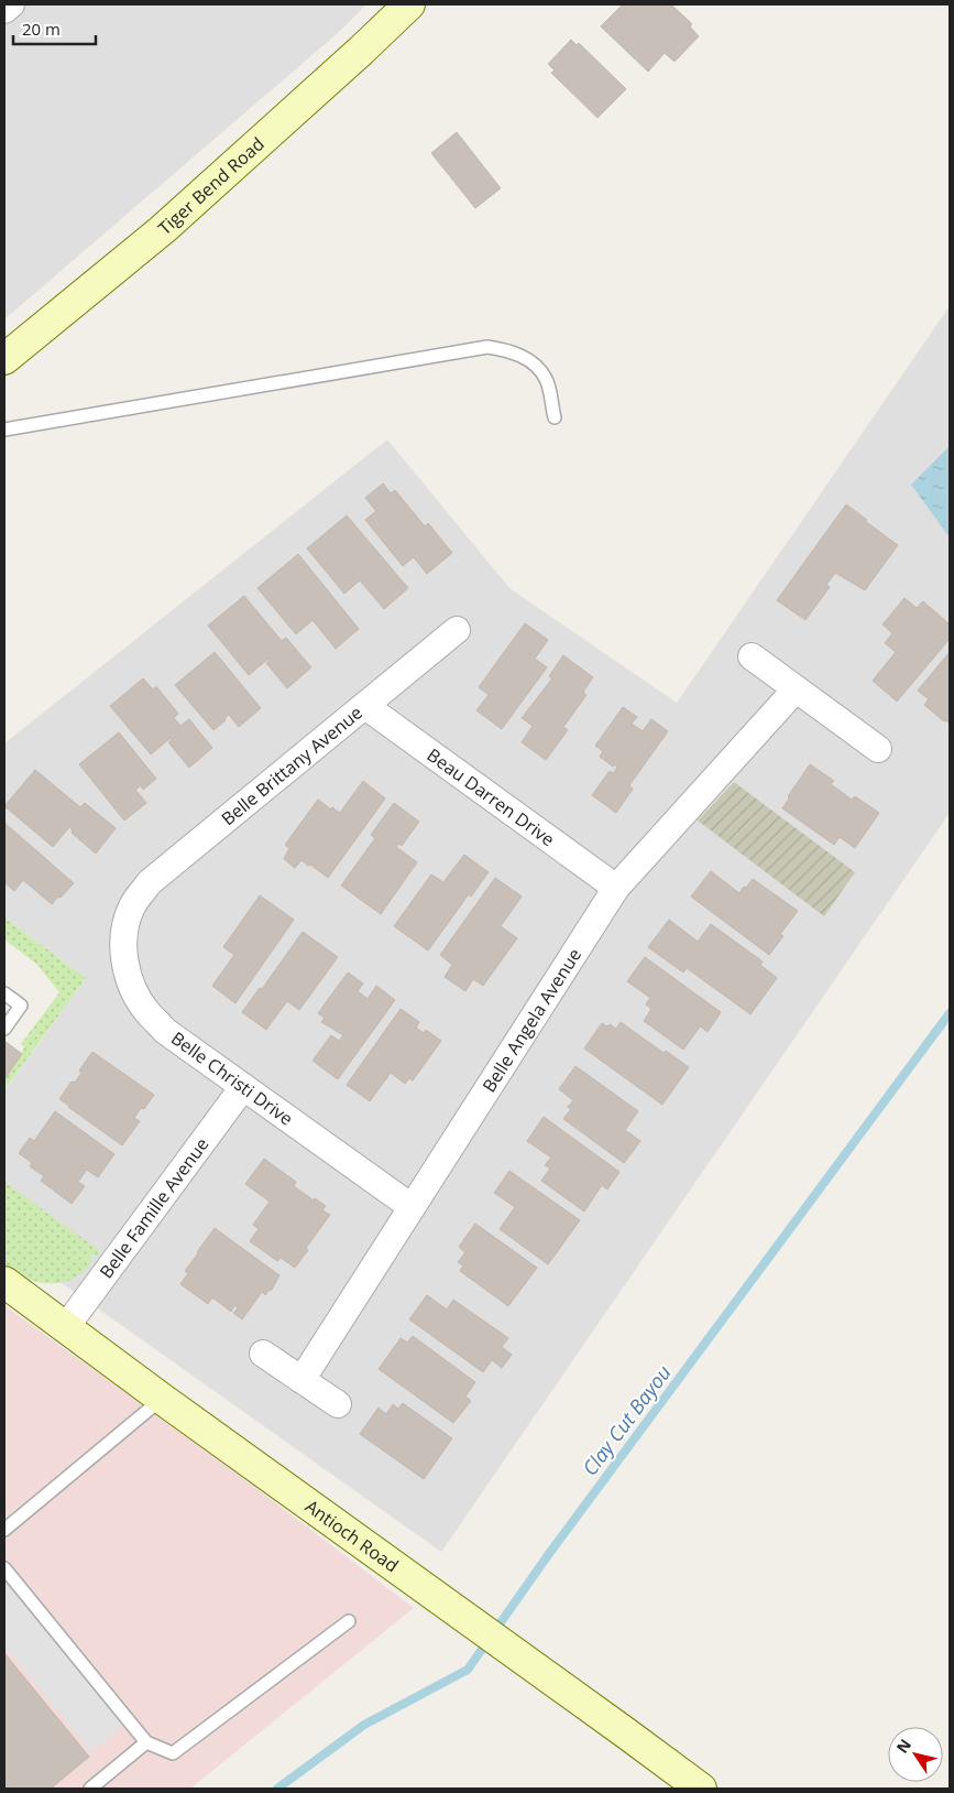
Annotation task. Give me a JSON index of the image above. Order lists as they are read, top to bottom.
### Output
{
  "streets": {
    "street": [
      "Tiger Bend Road",
      "Belle Brittany Avenue",
      "Beau Darren Drive",
      "Belle Angela Avenue",
      "Belle Christi Drive",
      "Belle Famille Avenue",
      "Antioch Road"
    ]
  },
  "crossings": [
    ["Belle Brittany Avenue", "Beau Darren Drive"],
    ["Belle Brittany Avenue", "Belle Christi Drive"],
    ["Beau Darren Drive", "Belle Angela Avenue"],
    ["Belle Angela Avenue", "Belle Christi Drive"],
    ["Belle Christi Drive", "Belle Famille Avenue"],
    ["Belle Famille Avenue", "Antioch Road"]
  ],
  "water": ["Clay Cut Bayou"],
  "scale_bar": "20 m",
  "north": "top left"
}
